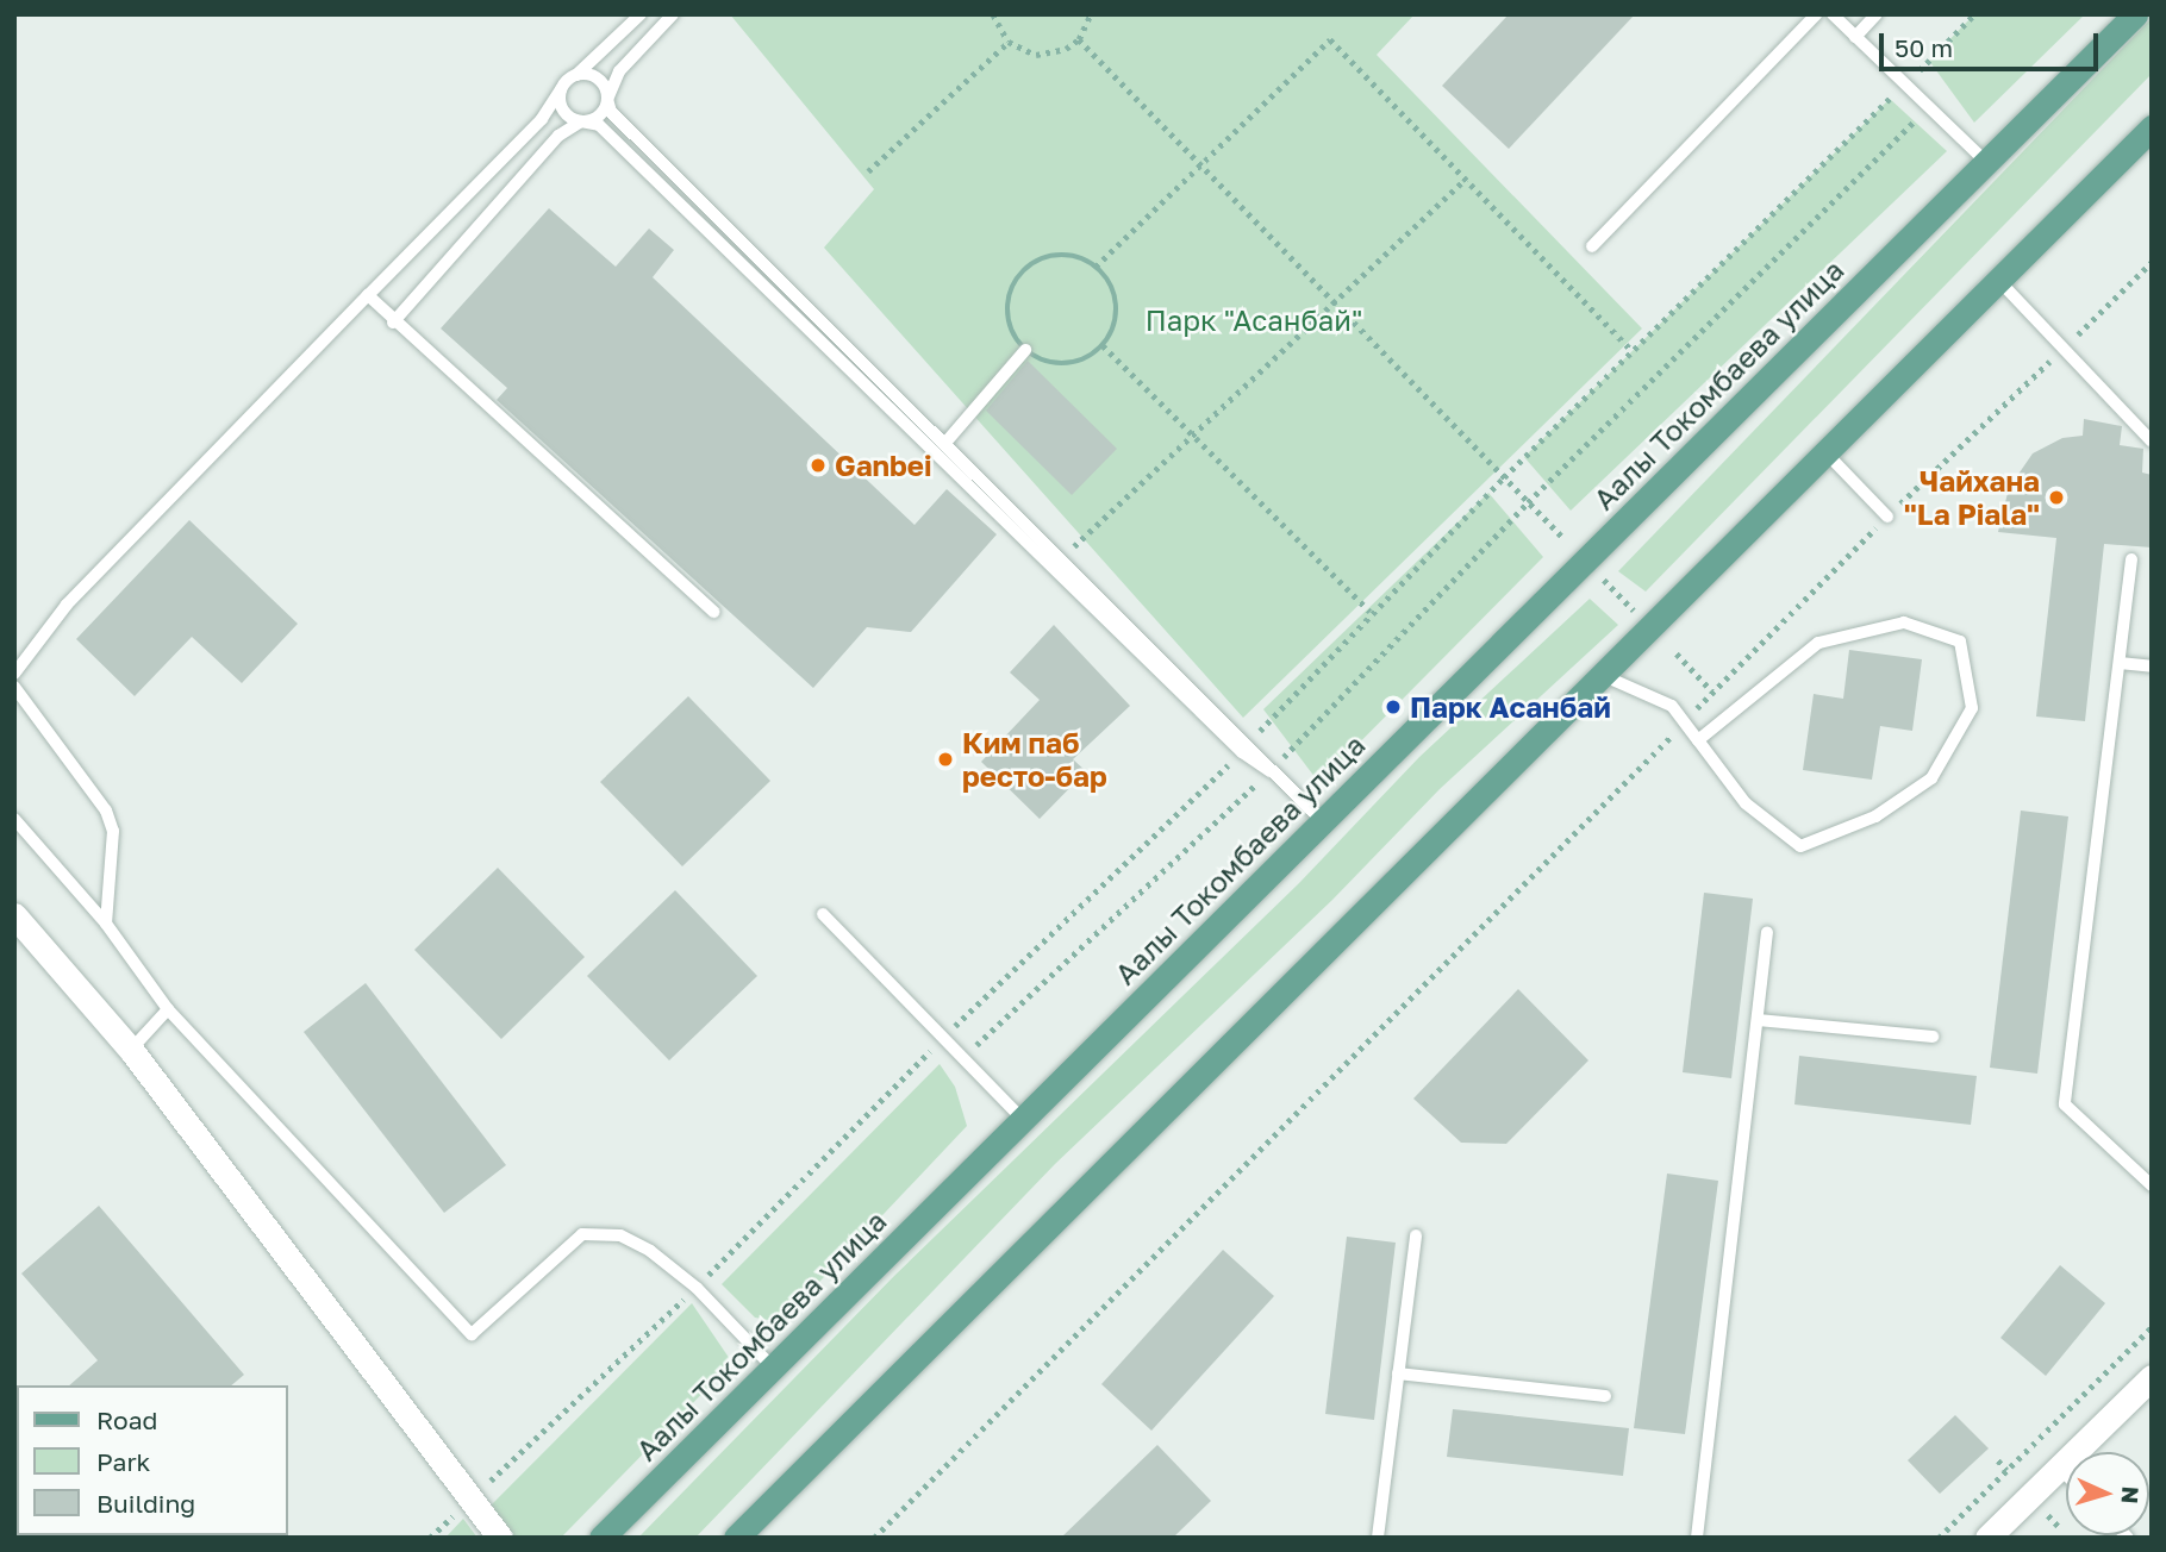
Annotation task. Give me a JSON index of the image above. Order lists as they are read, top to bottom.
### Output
{
  "streets": {
    "main road": ["Аалы Токомбаева улица"]
  },
  "parks": ["Парк \"Асанбай\""],
  "places": [
    "Ganbei",
    "Чайхана \"La Piala\"",
    "Парк Асанбай",
    "Ким паб ресто-бар"
  ],
  "legend": ["Road", "Park", "Building"],
  "scale_bar": "50 m",
  "north": "right"
}
